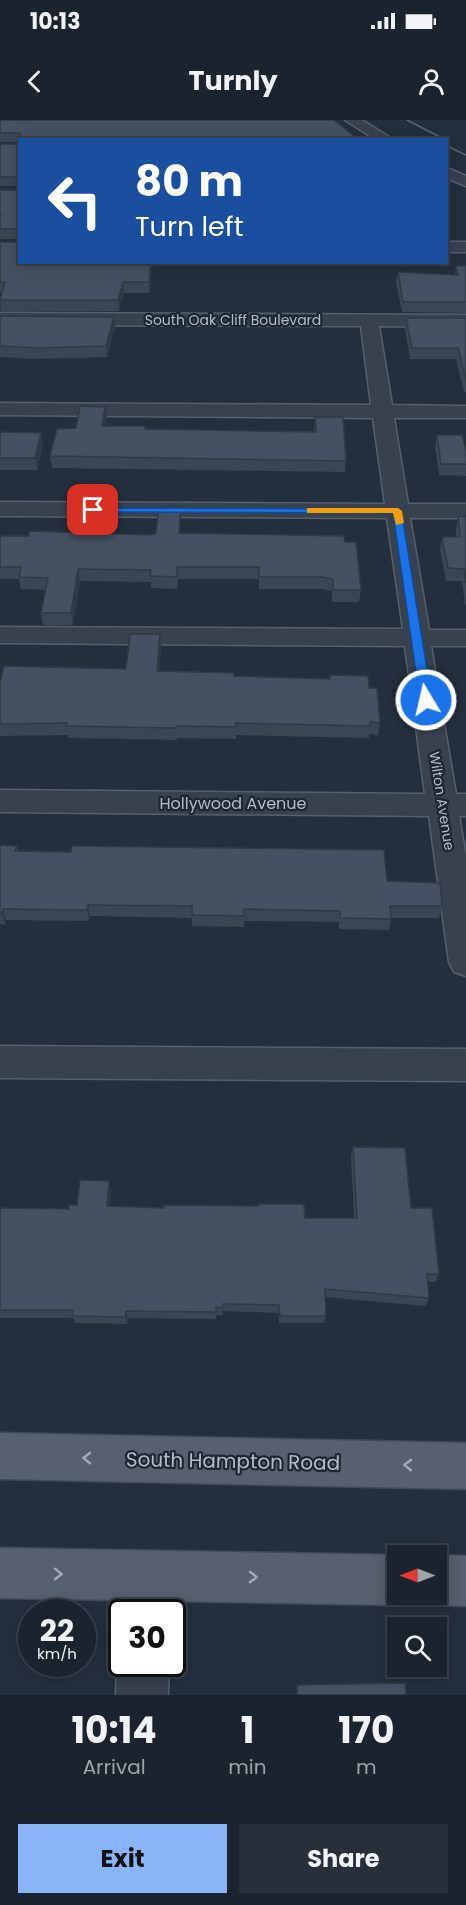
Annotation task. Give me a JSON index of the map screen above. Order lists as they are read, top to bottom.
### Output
{
  "streets": {
    "main road": ["South Hampton Road"],
    "street": ["South Oak Cliff Boulevard", "Wilton Avenue", "Hollywood Avenue"]
  },
  "crossings": [
    ["South Oak Cliff Boulevard", "Wilton Avenue"],
    ["Wilton Avenue", "Hollywood Avenue"]
  ],
  "north": "left",
  "page": {
    "status": "10:13",
    "header": "Turnly",
    "turn": ["80 m", "Turn left"],
    "speed": "22 km/h",
    "limit": "30",
    "eta": [
      "10:14",
      "Arrival",
      "1",
      "min",
      "170",
      "m"
    ],
    "buttons": ["Exit", "Share"]
  }
}
